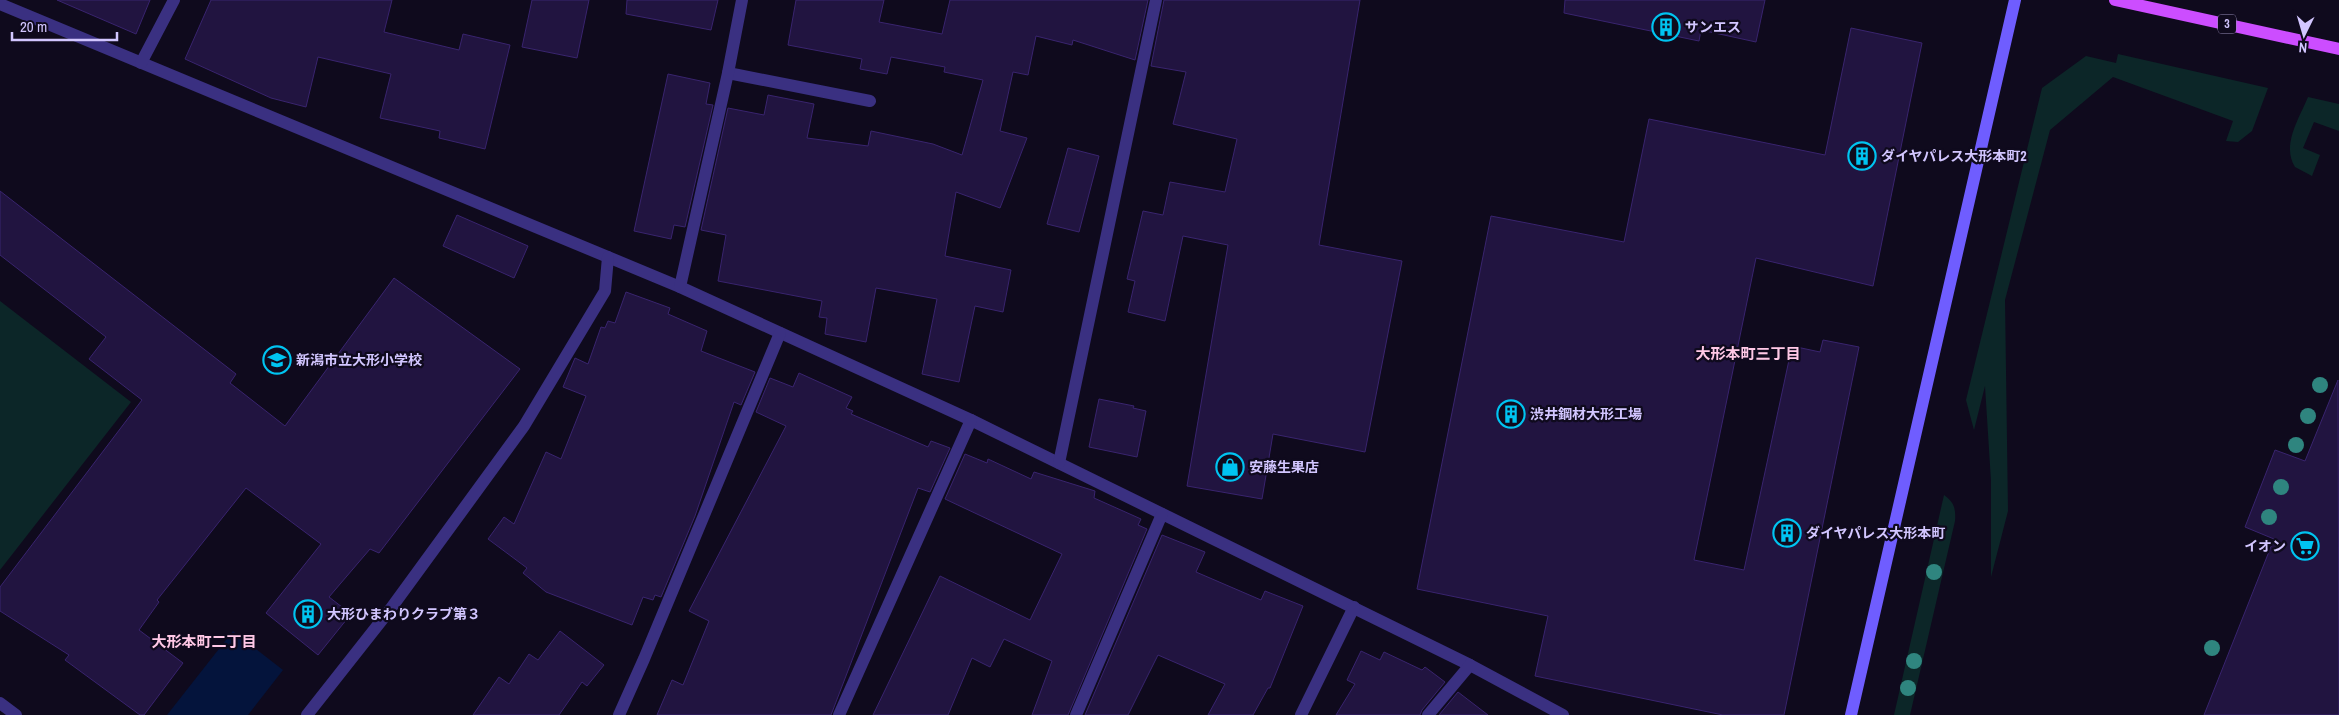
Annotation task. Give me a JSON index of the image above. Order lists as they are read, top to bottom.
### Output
{
  "streets": {
    "main road": ["3"]
  },
  "districts": ["大形本町三丁目", "大形本町二丁目"],
  "places": {
    "building": [
      "サンエス",
      "ダイヤパレス大形本町2",
      "渋井鋼材大形工場",
      "ダイヤパレス大形本町",
      "大形ひまわりクラブ第３"
    ],
    "school or university": ["新潟市立大形小学校"],
    "shop": ["安藤生果店"],
    "supermarket": ["イオン"]
  },
  "scale_bar": "20 m",
  "north": "bottom"
}
